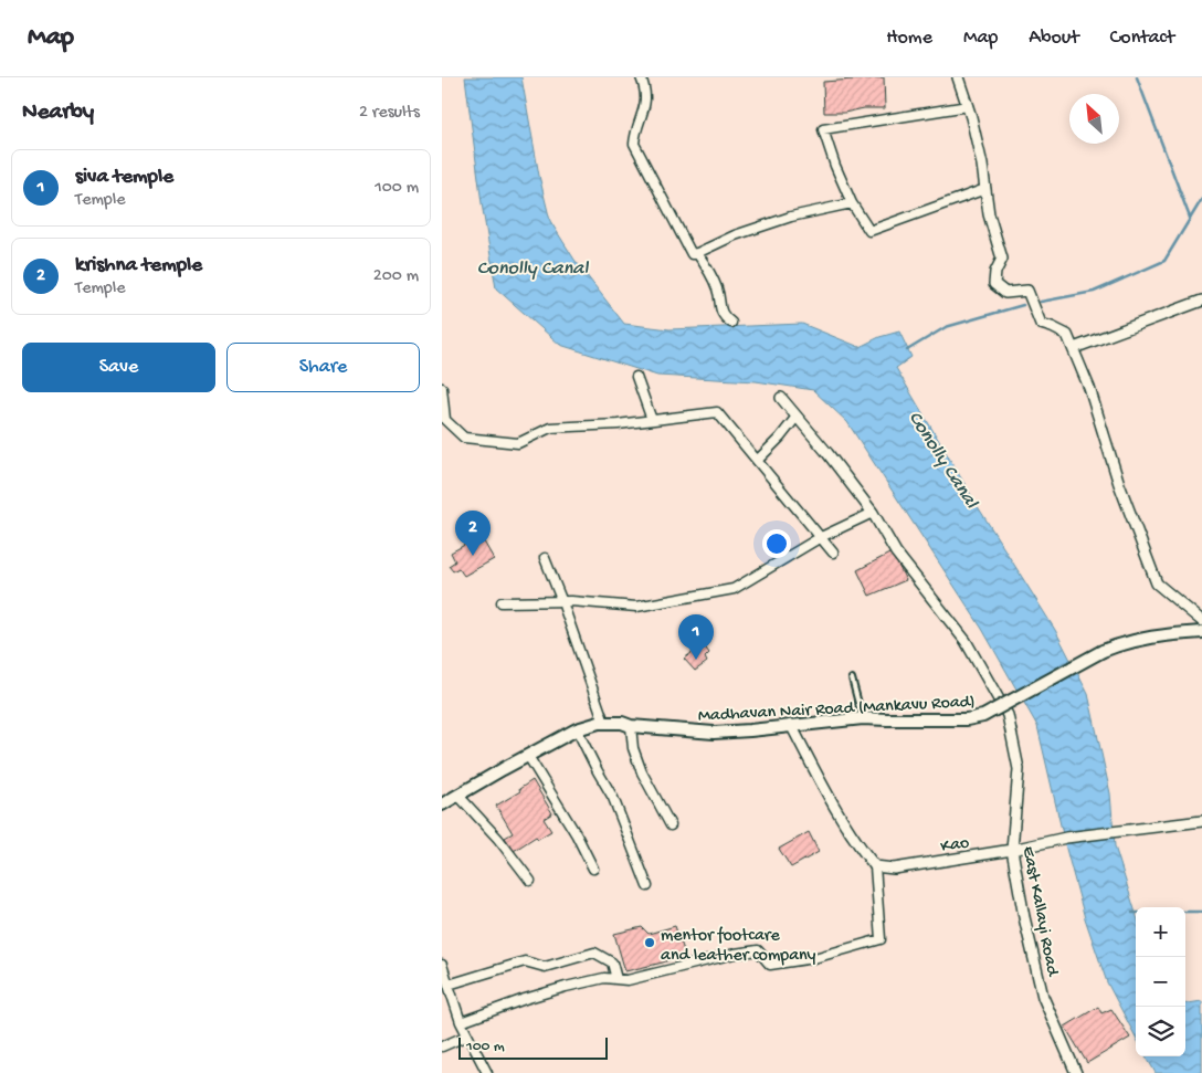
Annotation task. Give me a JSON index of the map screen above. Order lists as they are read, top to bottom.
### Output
{
  "streets": {
    "main road": ["Madhavan Nair Road (Mankavu Road)"],
    "street": ["Kao", "East Kallayi Road"]
  },
  "crossings": [
    ["Kao", "East Kallayi Road"]
  ],
  "water": ["Conolly Canal"],
  "places": ["mentor footcare and leather company"],
  "scale_bar": "100 m",
  "north": "top left",
  "page": {
    "header": "Map",
    "nav": [
      "Home",
      "Map",
      "About",
      "Contact"
    ],
    "heading": ["Nearby", "2 results"],
    "list": [
      {
        "mark": "1",
        "name": "siva temple",
        "note": "Temple",
        "value": "100 m"
      },
      {
        "mark": "2",
        "name": "krishna temple",
        "note": "Temple",
        "value": "200 m"
      }
    ],
    "buttons": ["Save", "Share"],
    "pins": ["2", "1"],
    "map_buttons": ["+", "−"],
    "scale": "100 m"
  }
}
